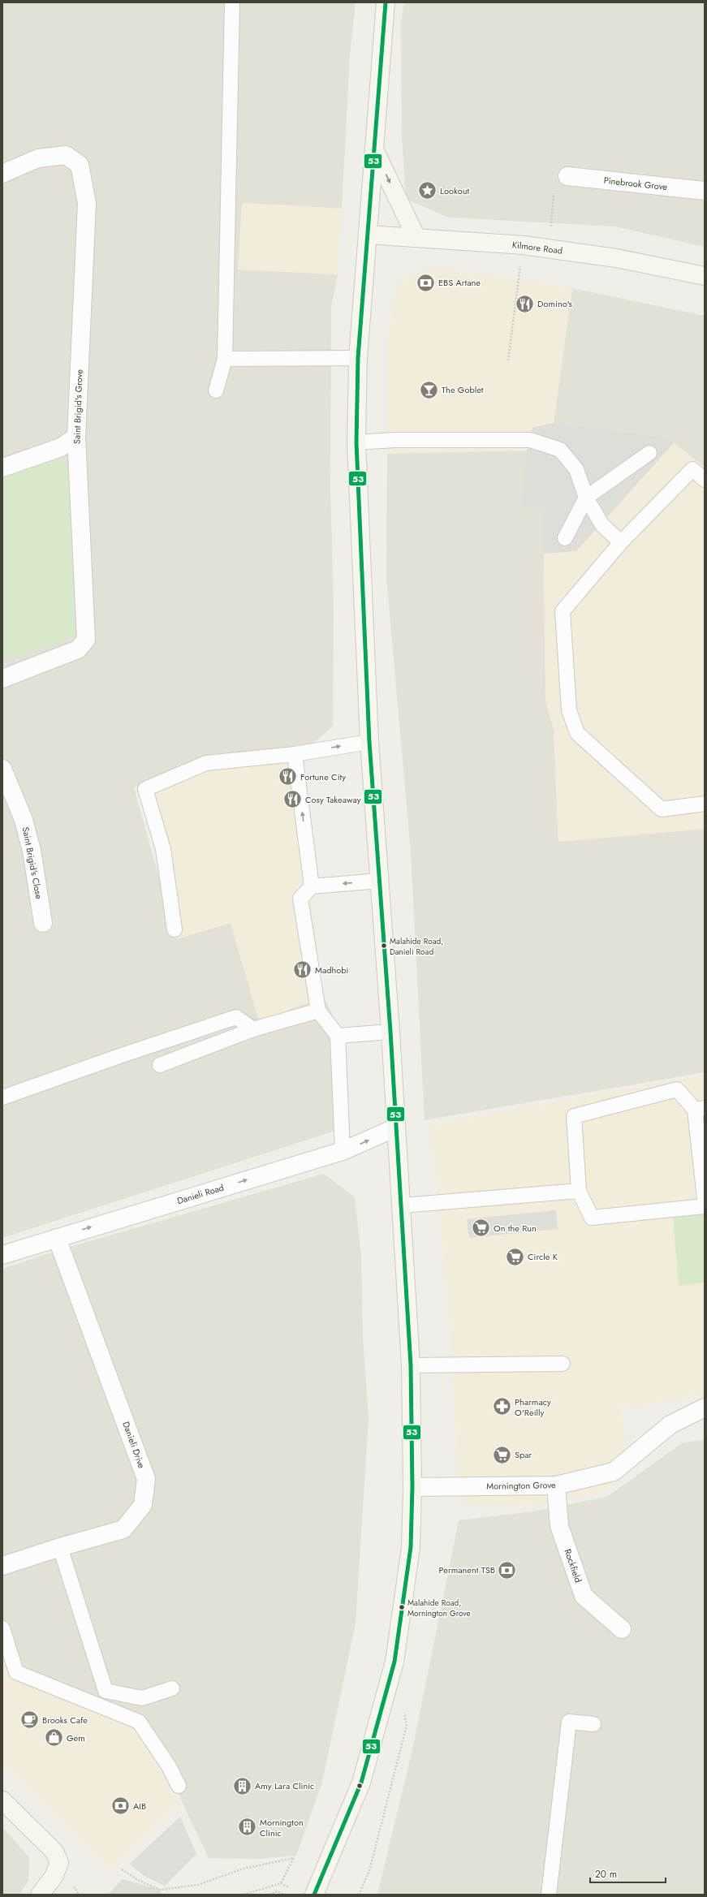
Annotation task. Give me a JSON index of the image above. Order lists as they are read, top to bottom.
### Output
{
  "streets": {
    "main road": ["Kilmore Road"],
    "street": [
      "Pinebrook Grove",
      "Saint Brigid's Grove",
      "Saint Brigid's Close",
      "Danieli Road",
      "Danieli Drive",
      "Mornington Grove",
      "Rockfield"
    ]
  },
  "crossings": [
    ["Danieli Road", "Danieli Drive"],
    ["Mornington Grove", "Rockfield"]
  ],
  "one_way": ["Danieli Road"],
  "places": {
    "place": ["Lookout"],
    "bank": ["EBS Artane", "Permanent TSB", "AIB"],
    "restaurant": [
      "Domino's",
      "Fortune City",
      "Cosy Takeaway",
      "Madhobi"
    ],
    "bar": ["The Goblet"],
    "other": ["Malahide Road, Danieli Road", "Malahide Road, Mornington Grove"],
    "supermarket": ["On the Run", "Circle K", "Spar"],
    "pharmacy": ["Pharmacy O'Reilly"],
    "cafe": ["Brooks Cafe"],
    "shop": ["Gem"],
    "building": ["Amy Lara Clinic", "Mornington Clinic"]
  },
  "lines": ["transit line 53"],
  "scale_bar": "20 m"
}
